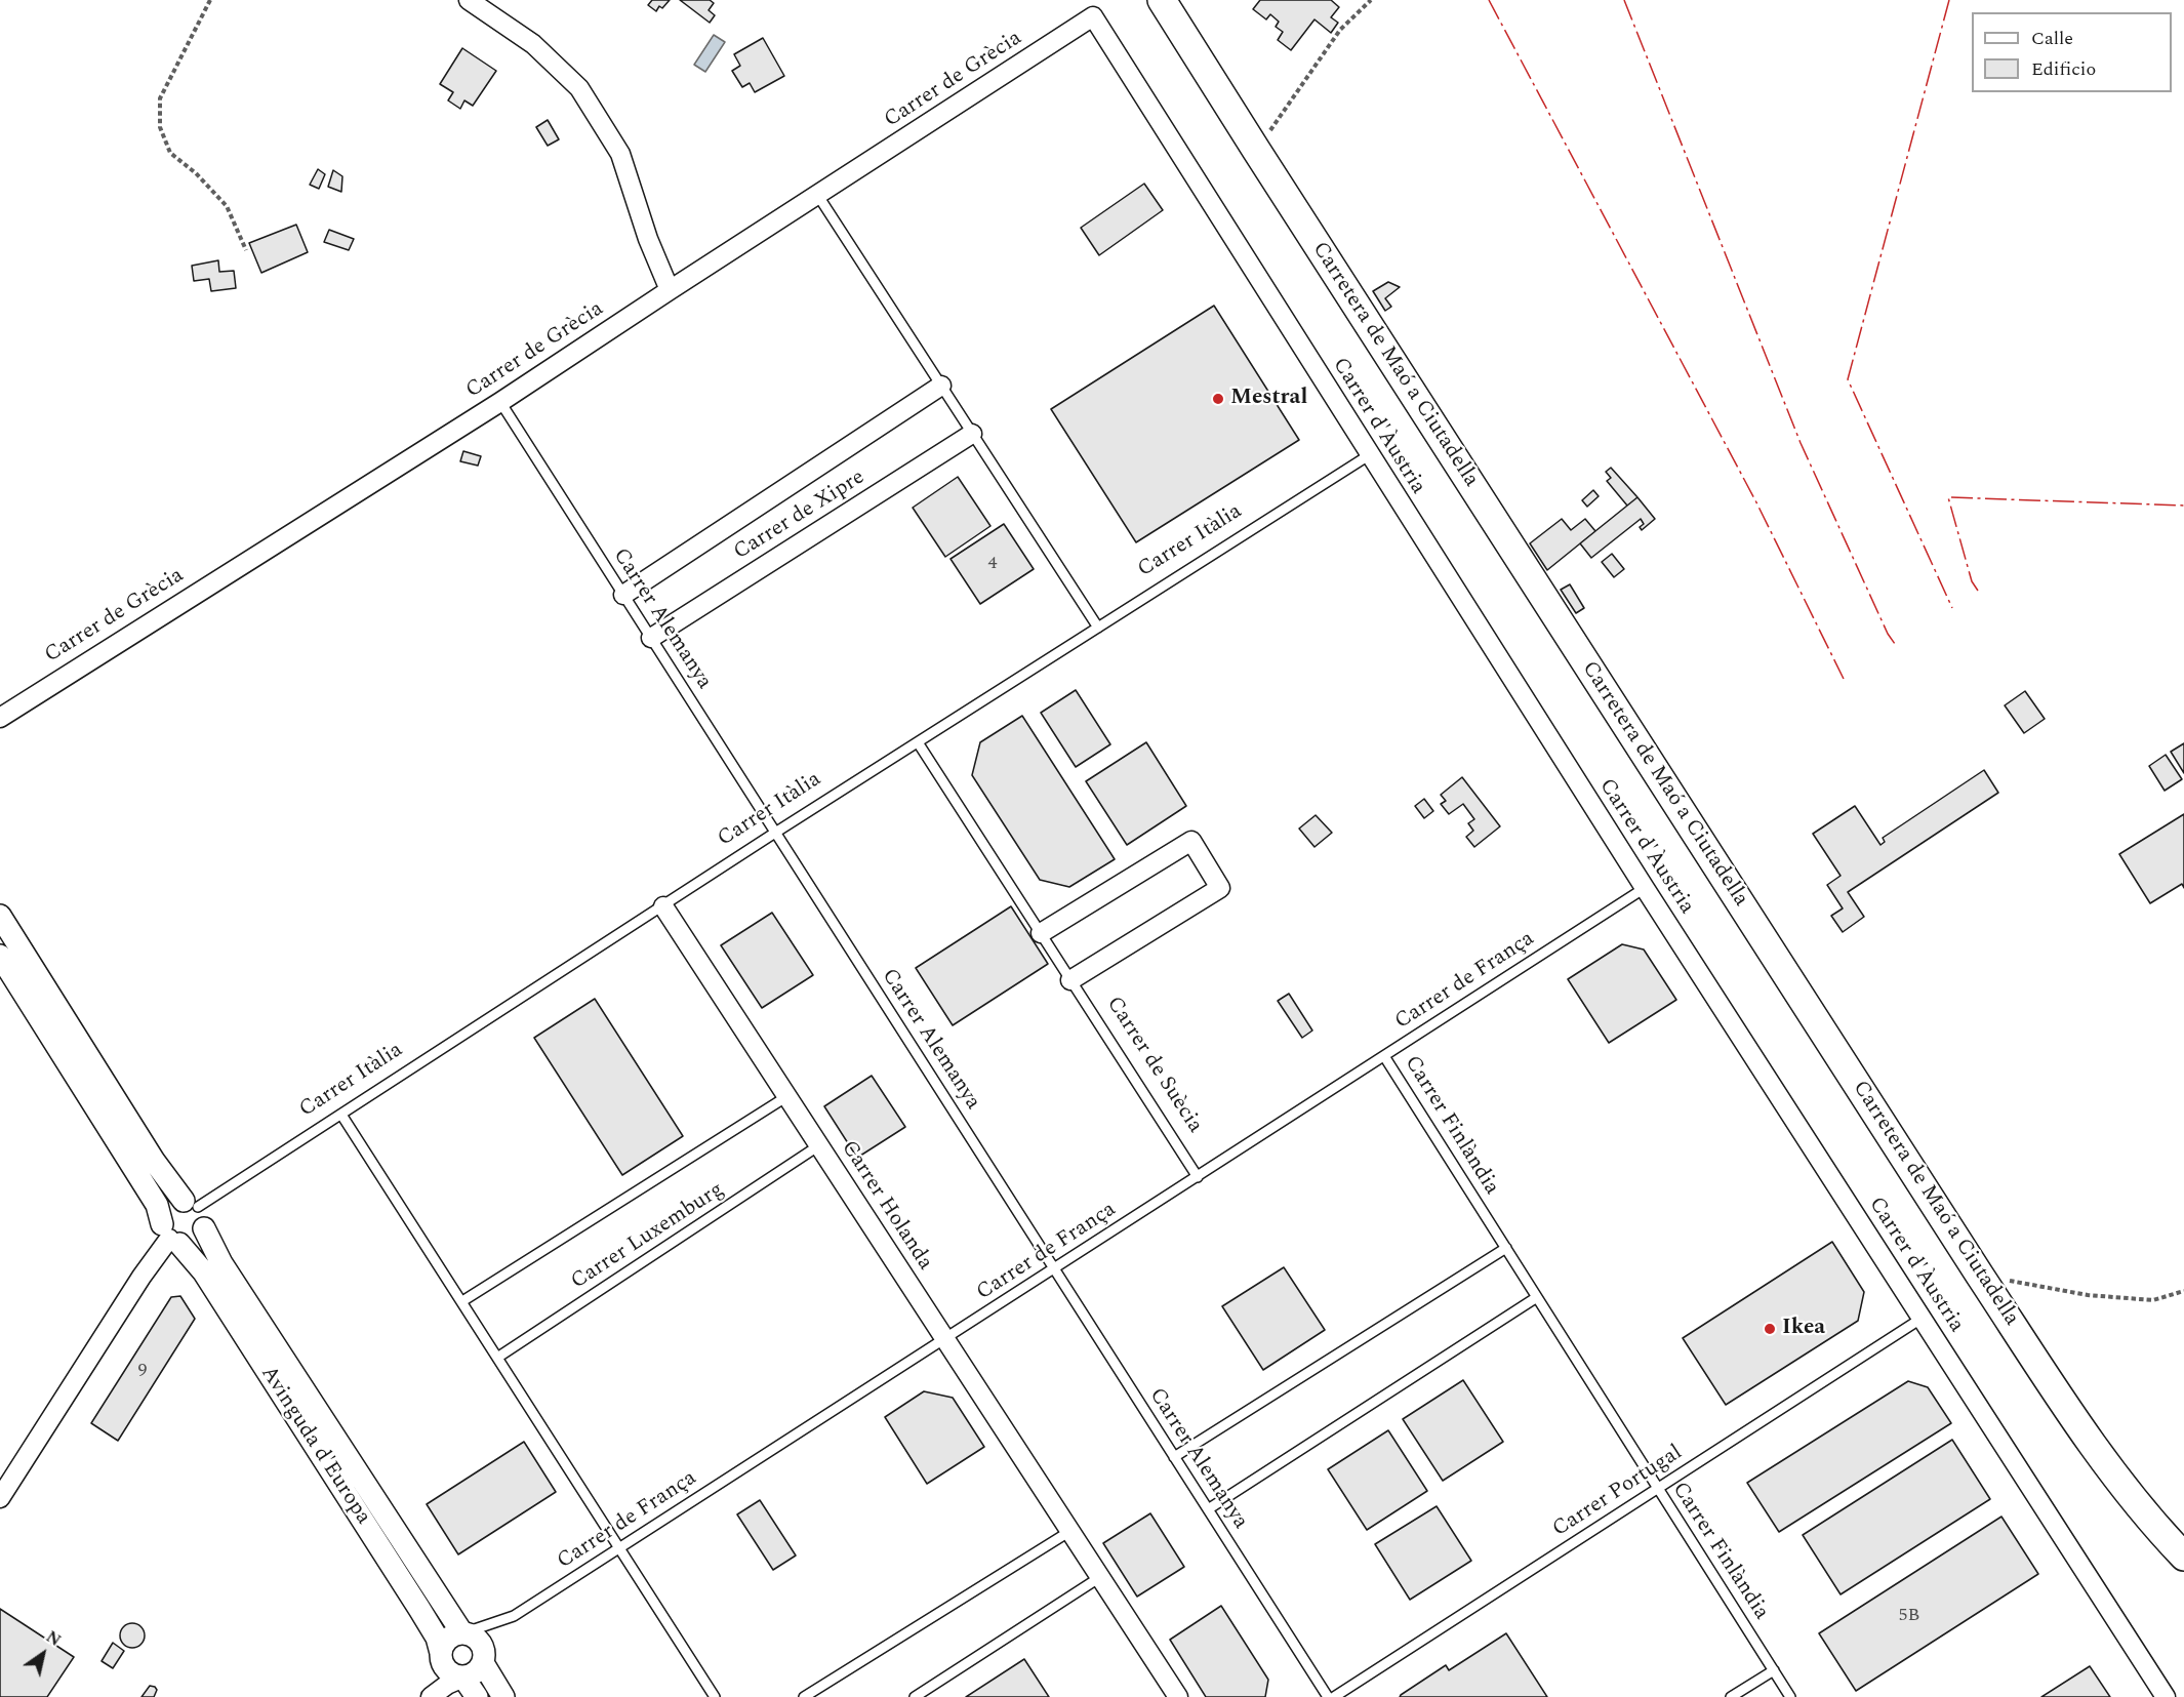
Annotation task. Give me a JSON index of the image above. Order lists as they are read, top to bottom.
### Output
{
  "streets": {
    "main road": ["Carretera de Maó a Ciutadella"],
    "street": [
      "Carrer de Grècia",
      "Carrer d'Àustria",
      "Carrer de Xipre",
      "Carrer Holanda",
      "Avinguda d'Europa"
    ],
    "lane": [
      "Carrer Itàlia",
      "Carrer Alemanya",
      "Carrer de França",
      "Carrer de Suècia",
      "Carrer Finlàndia",
      "Carrer Luxemburg",
      "Carrer Portugal"
    ]
  },
  "crossings": [
    ["Carrer de Grècia", "Carrer d'Àustria"],
    ["Carrer de Grècia", "Carrer Alemanya"],
    ["Carrer d'Àustria", "Carrer Itàlia"],
    ["Carrer d'Àustria", "Carrer de França"],
    ["Carrer d'Àustria", "Carrer Portugal"],
    ["Carrer de Xipre", "Carrer Alemanya"],
    ["Carrer Itàlia", "Carrer Alemanya"],
    ["Carrer Itàlia", "Carrer de Suècia"],
    ["Carrer Itàlia", "Carrer Holanda"],
    ["Carrer Itàlia", "Avinguda d'Europa"],
    ["Carrer Alemanya", "Carrer de França"],
    ["Carrer de França", "Carrer de Suècia"],
    ["Carrer de França", "Carrer Finlàndia"],
    ["Carrer de França", "Carrer Holanda"],
    ["Carrer de França", "Avinguda d'Europa"],
    ["Carrer Finlàndia", "Carrer Portugal"],
    ["Carrer Holanda", "Carrer Luxemburg"]
  ],
  "places": ["Mestral", "Ikea"],
  "house_numbers": ["4", "9", "5B"],
  "legend": ["Calle", "Edificio"],
  "north": "top right"
}
